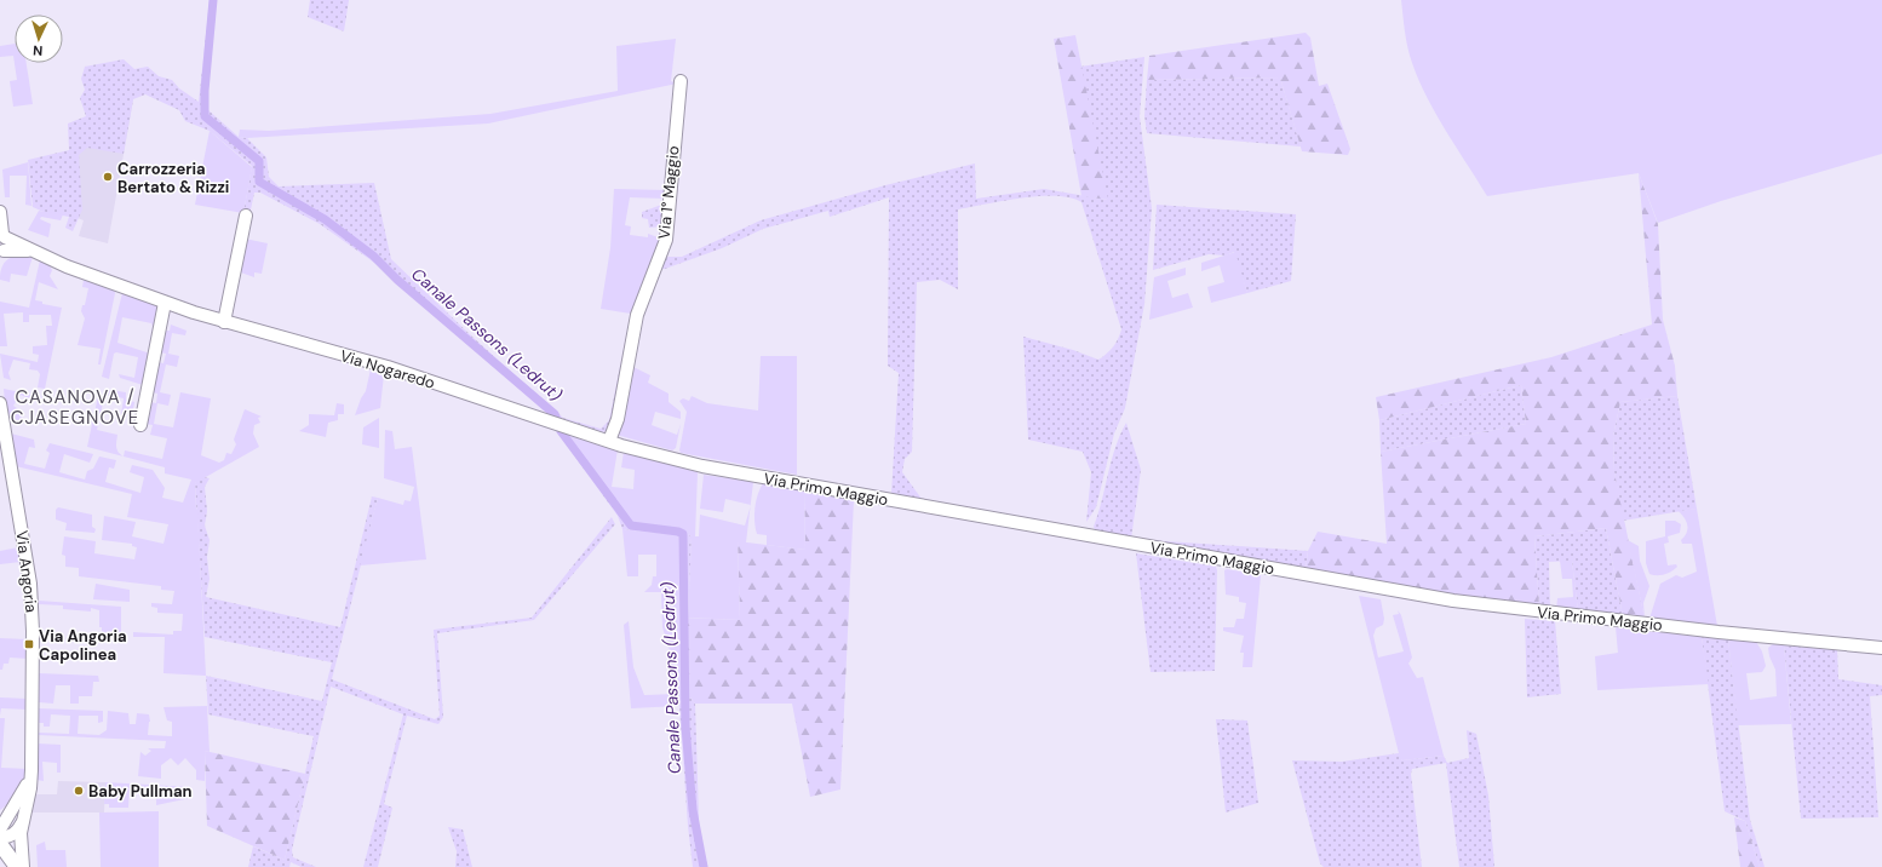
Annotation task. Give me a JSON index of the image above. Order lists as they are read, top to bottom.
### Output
{
  "streets": {
    "street": [
      "Via 1° Maggio",
      "Via Nogaredo",
      "Via Primo Maggio",
      "Via Angoria"
    ]
  },
  "crossings": [
    ["Via 1° Maggio", "Via Primo Maggio"],
    ["Via Nogaredo", "Via Primo Maggio"]
  ],
  "districts": ["CASANOVA / CJASEGNOVE"],
  "water": ["Canale Passons (Ledrut)"],
  "places": {
    "other": ["Carrozzeria Bertato & Rizzi", "Baby Pullman"],
    "transit": ["Via Angoria Capolinea"]
  },
  "north": "bottom"
}
